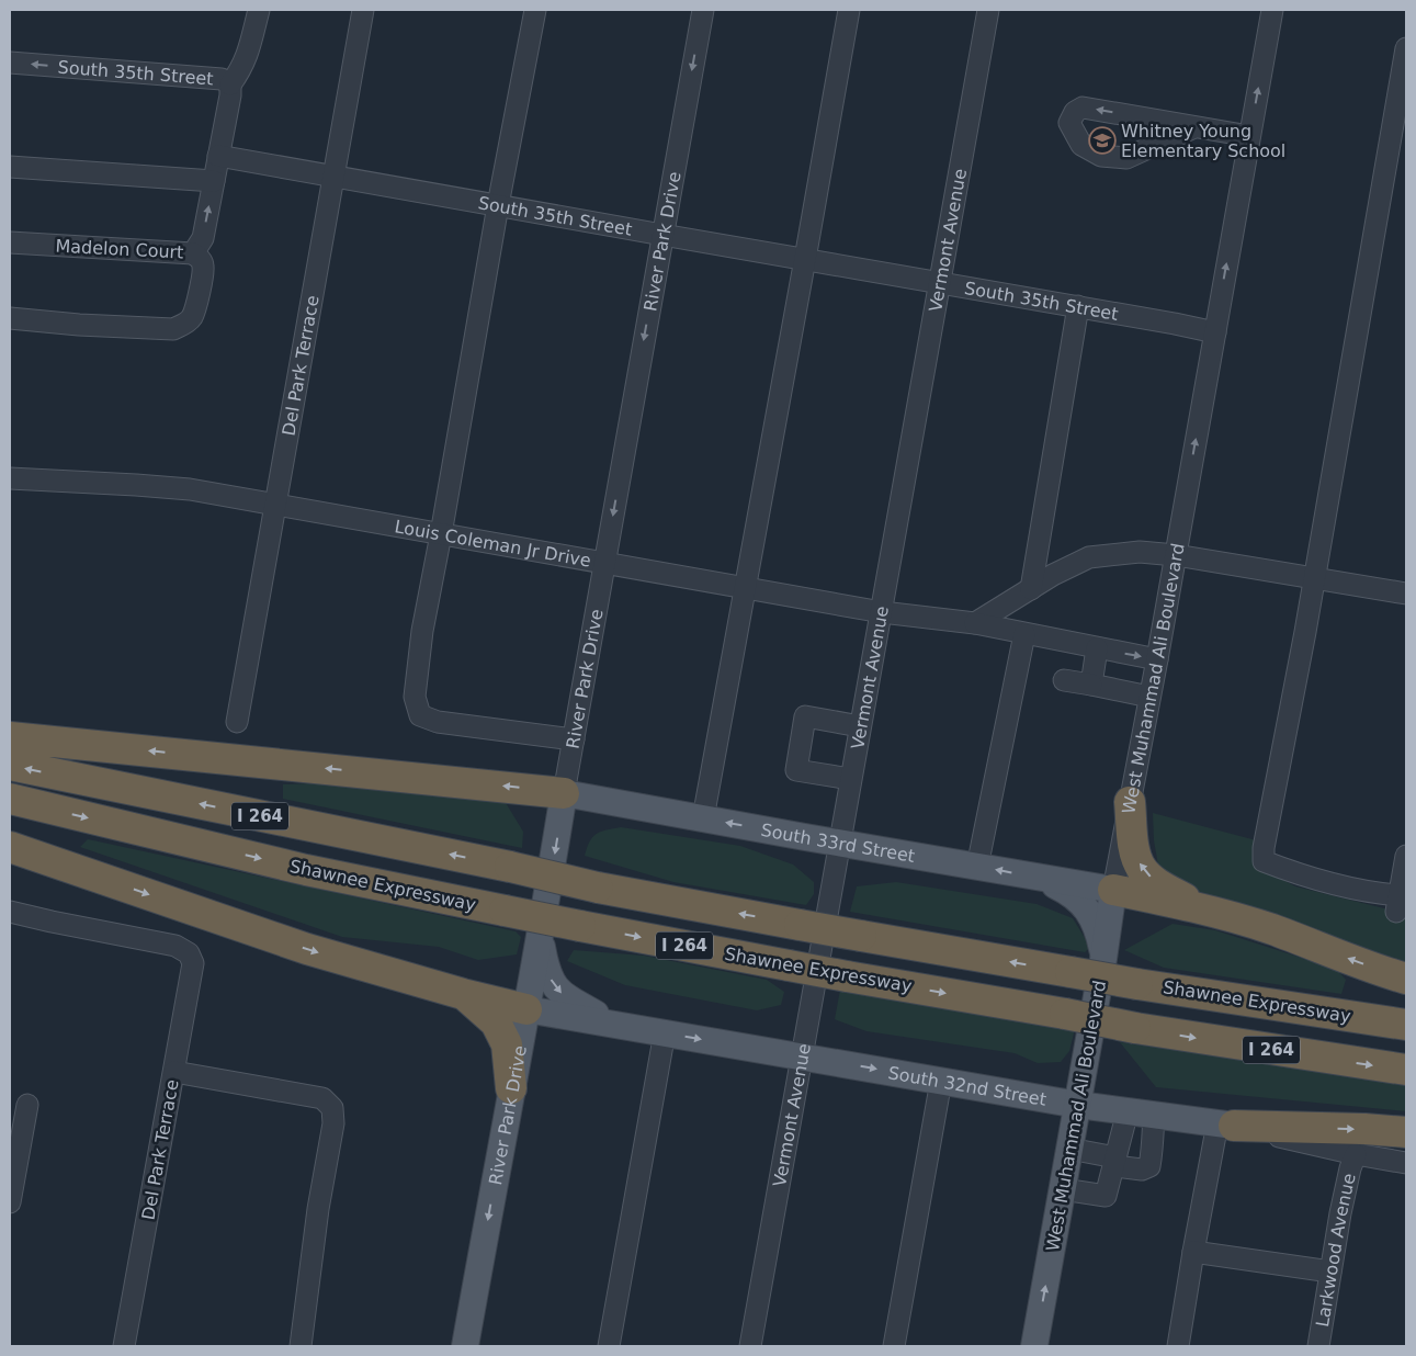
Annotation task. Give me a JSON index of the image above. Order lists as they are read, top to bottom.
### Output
{
  "streets": {
    "highway": ["I 264", "Shawnee Expressway"],
    "main road": [
      "River Park Drive",
      "West Muhammad Ali Boulevard",
      "South 33rd Street",
      "South 32nd Street"
    ],
    "street": [
      "South 35th Street",
      "Vermont Avenue",
      "Madelon Court",
      "Del Park Terrace",
      "Louis Coleman Jr Drive",
      "Larkwood Avenue"
    ]
  },
  "crossings": [
    ["South 35th Street", "River Park Drive"],
    ["South 35th Street", "Vermont Avenue"],
    ["South 35th Street", "Madelon Court"],
    ["South 35th Street", "Del Park Terrace"],
    ["South 35th Street", "West Muhammad Ali Boulevard"],
    ["River Park Drive", "Louis Coleman Jr Drive"],
    ["River Park Drive", "South 33rd Street"],
    ["River Park Drive", "South 32nd Street"],
    ["Vermont Avenue", "Louis Coleman Jr Drive"],
    ["Vermont Avenue", "South 33rd Street"],
    ["Vermont Avenue", "South 32nd Street"],
    ["Del Park Terrace", "Louis Coleman Jr Drive"],
    ["Louis Coleman Jr Drive", "West Muhammad Ali Boulevard"],
    ["West Muhammad Ali Boulevard", "South 33rd Street"],
    ["West Muhammad Ali Boulevard", "South 32nd Street"],
    ["South 32nd Street", "Larkwood Avenue"]
  ],
  "one_way": ["South 33rd Street"],
  "places": {
    "school or university": ["Whitney Young Elementary School"]
  }
}
